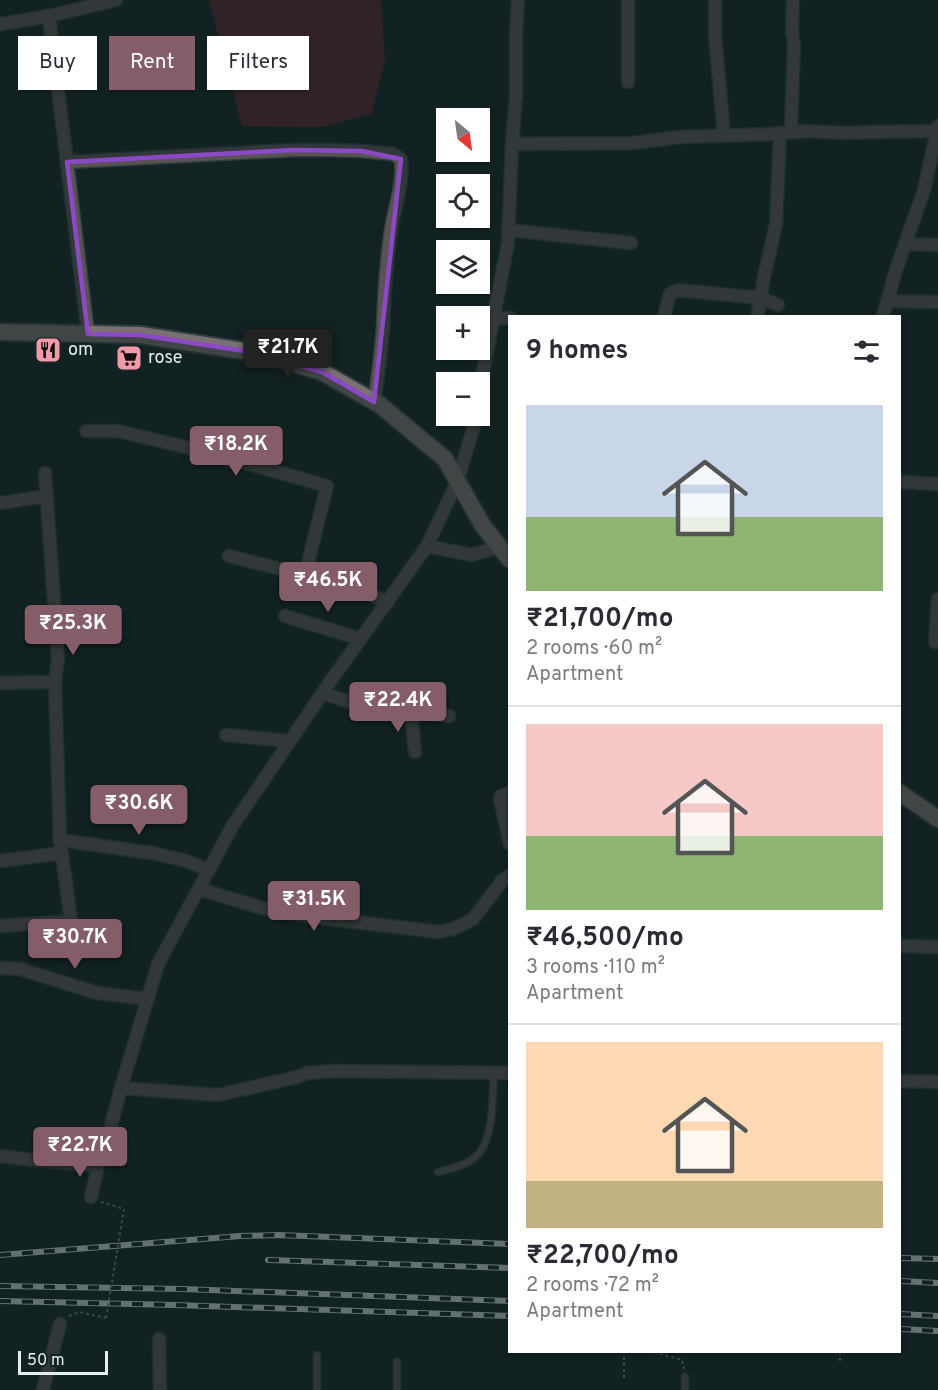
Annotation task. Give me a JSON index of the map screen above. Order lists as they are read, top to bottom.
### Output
{
  "places": {
    "restaurant": ["om"],
    "supermarket": ["rose"]
  },
  "scale_bar": "50 m",
  "north": "bottom right",
  "page": {
    "chip": ["Buy", "Rent", "Filters"],
    "map_buttons": ["+", "−"],
    "heading": "9 homes",
    "price": [
      "₹21.7K",
      "₹18.2K",
      "₹46.5K",
      "₹25.3K",
      "₹22.4K",
      "₹30.6K",
      "₹31.5K",
      "₹30.7K",
      "₹22.7K"
    ],
    "list": [
      {
        "name": "₹21,700/mo",
        "note": "2 rooms · 60 m² · Apartment"
      },
      {
        "name": "₹46,500/mo",
        "note": "3 rooms · 110 m² · Apartment"
      },
      {
        "name": "₹22,700/mo",
        "note": "2 rooms · 72 m² · Apartment"
      }
    ],
    "scale": "50 m"
  }
}
